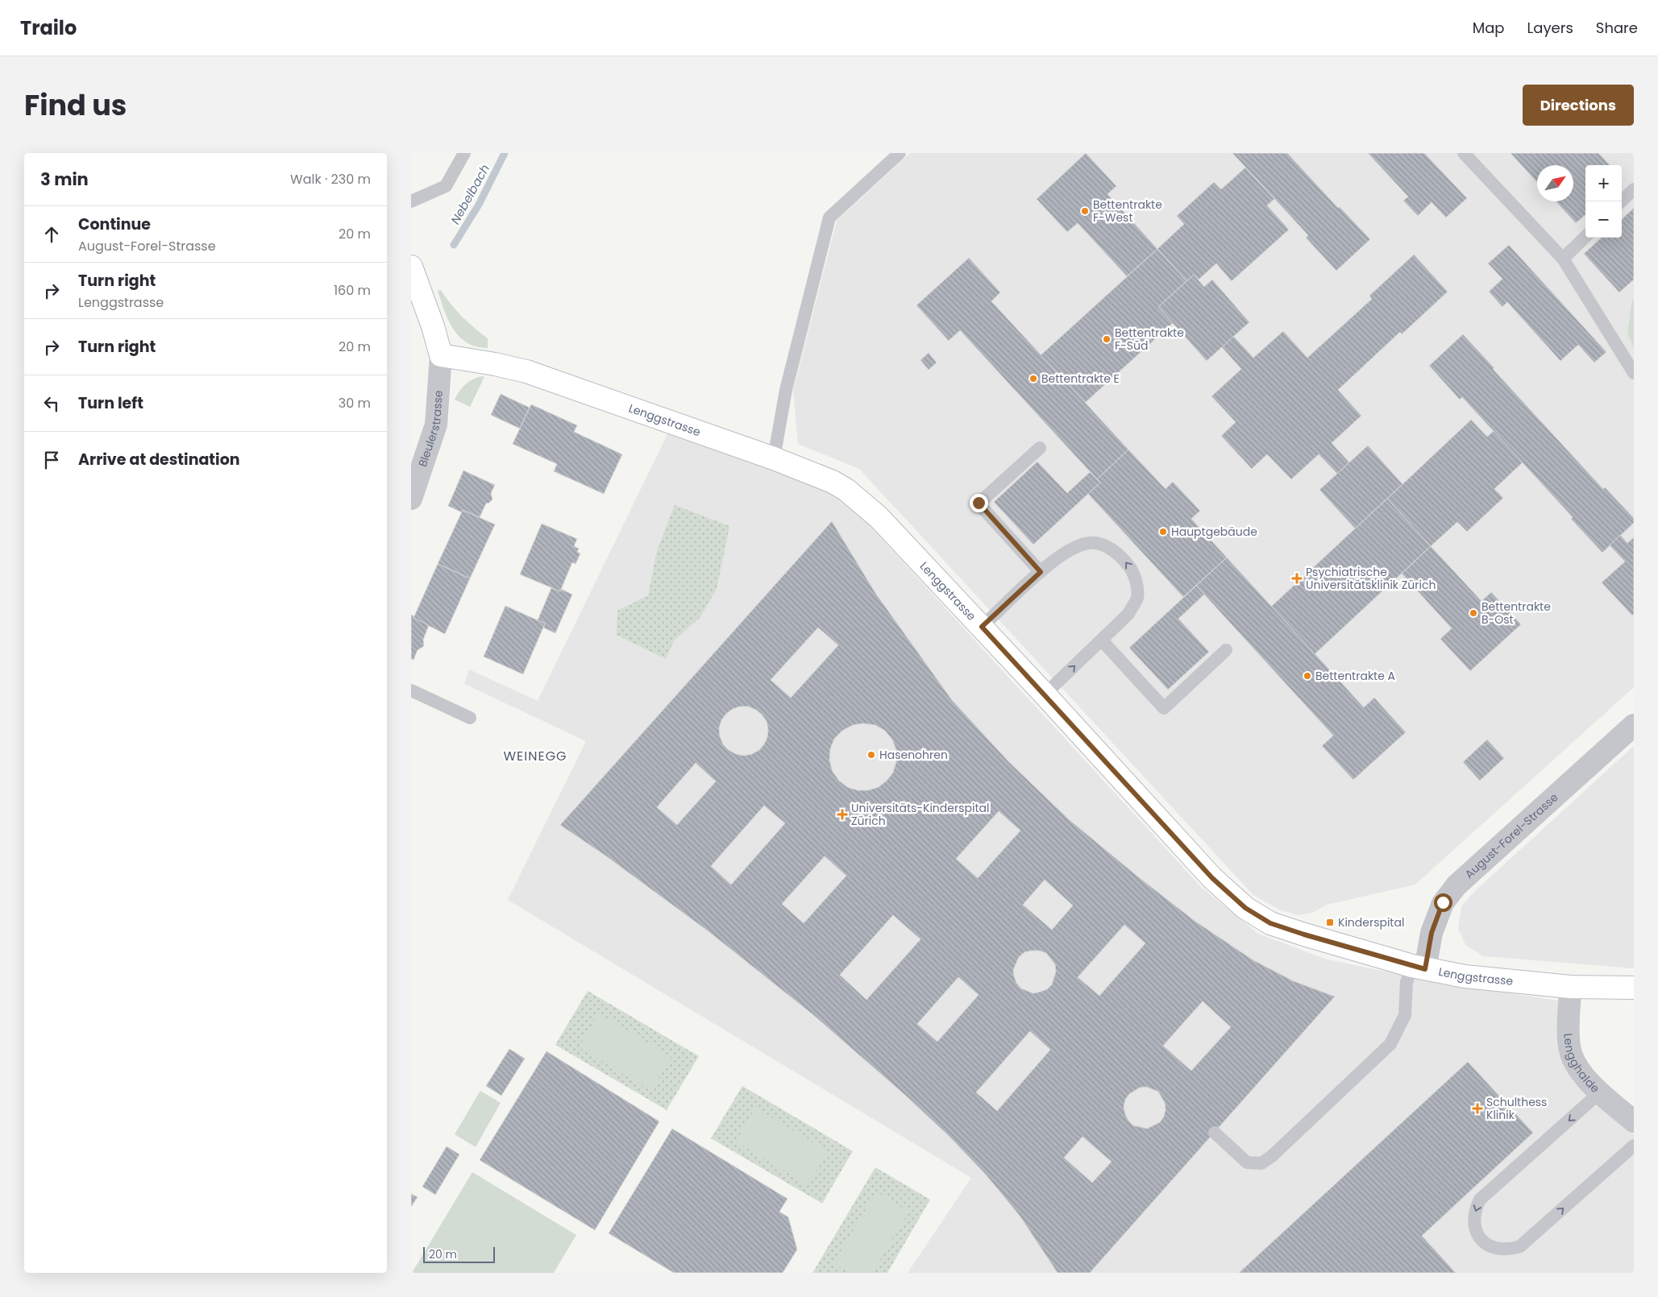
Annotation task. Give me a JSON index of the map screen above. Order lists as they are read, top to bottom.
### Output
{
  "streets": {
    "street": [
      "Lenggstrasse",
      "Bleulerstrasse",
      "August-Forel-Strasse",
      "Lengghalde"
    ]
  },
  "crossings": [
    ["Lenggstrasse", "Bleulerstrasse"],
    ["Lenggstrasse", "August-Forel-Strasse"],
    ["Lenggstrasse", "Lengghalde"]
  ],
  "districts": ["WEINEGG"],
  "water": ["Nebelbach"],
  "places": {
    "other": [
      "Bettentrakte F-West",
      "Bettentrakte F-Süd",
      "Bettentrakte E",
      "Hauptgebäude",
      "Bettentrakte B-Ost",
      "Bettentrakte A",
      "Hasenohren"
    ],
    "health": ["Psychiatrische Universitätsklinik Zürich", "Universitäts-Kinderspital Zürich", "Schulthess Klinik"],
    "transit": ["Kinderspital"]
  },
  "scale_bar": "20 m",
  "north": "top right",
  "page": {
    "header": "Trailo",
    "nav": ["Map", "Layers", "Share"],
    "title": "Find us",
    "buttons": "Directions",
    "heading": ["3 min", "Walk · 230 m"],
    "map_buttons": ["+", "−"],
    "list": [
      ["Continue", "August-Forel-Strasse", "20 m"],
      ["Turn right", "Lenggstrasse", "160 m"],
      ["Turn right", "20 m"],
      ["Turn left", "30 m"],
      "Arrive at destination"
    ],
    "scale": "20 m"
  }
}
